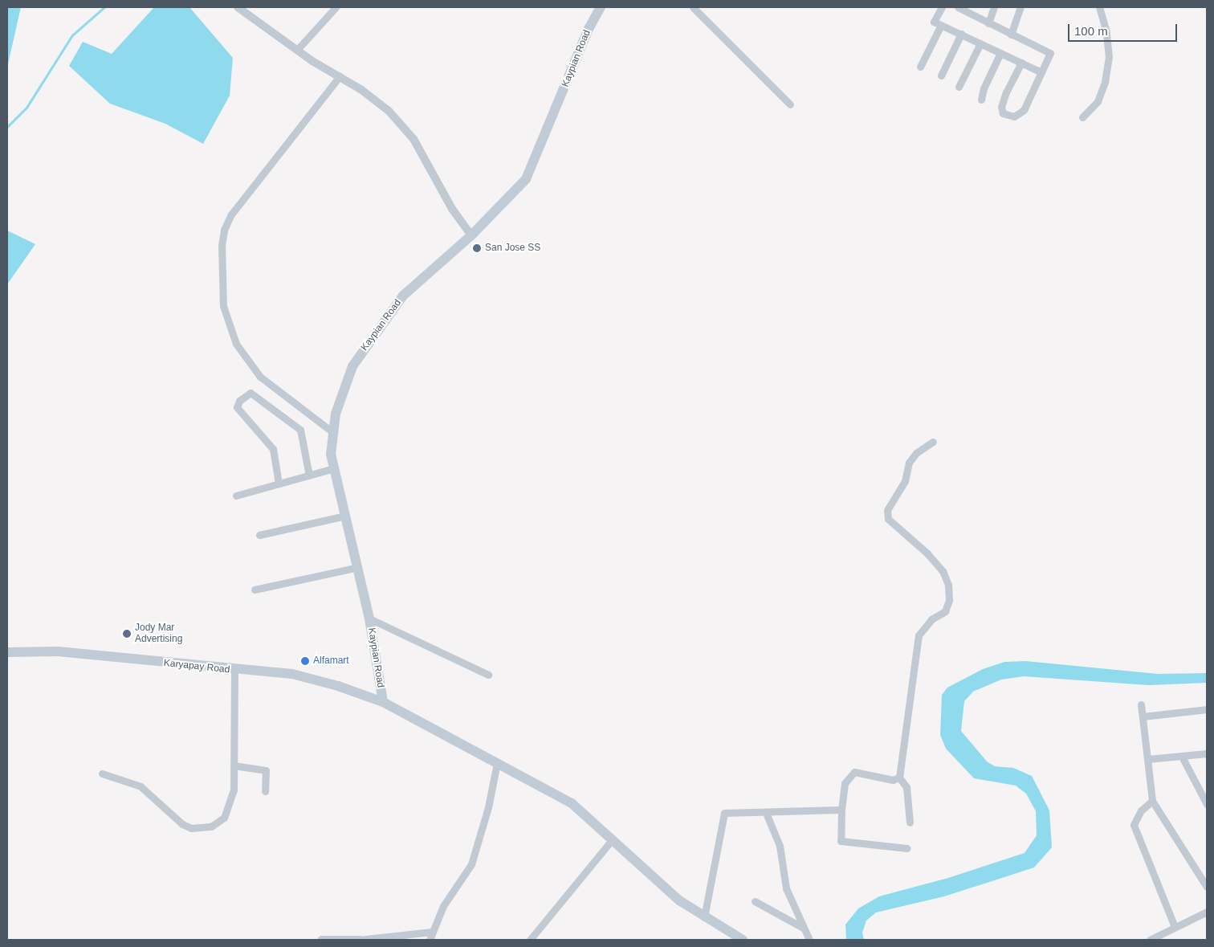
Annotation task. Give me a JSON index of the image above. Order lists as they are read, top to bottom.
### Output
{
  "streets": {
    "main road": ["Kaypian Road", "Karyapay Road"]
  },
  "crossings": [
    ["Kaypian Road", "Karyapay Road"]
  ],
  "places": ["San Jose SS", "Jody Mar Advertising", "Alfamart"],
  "scale_bar": "100 m"
}
